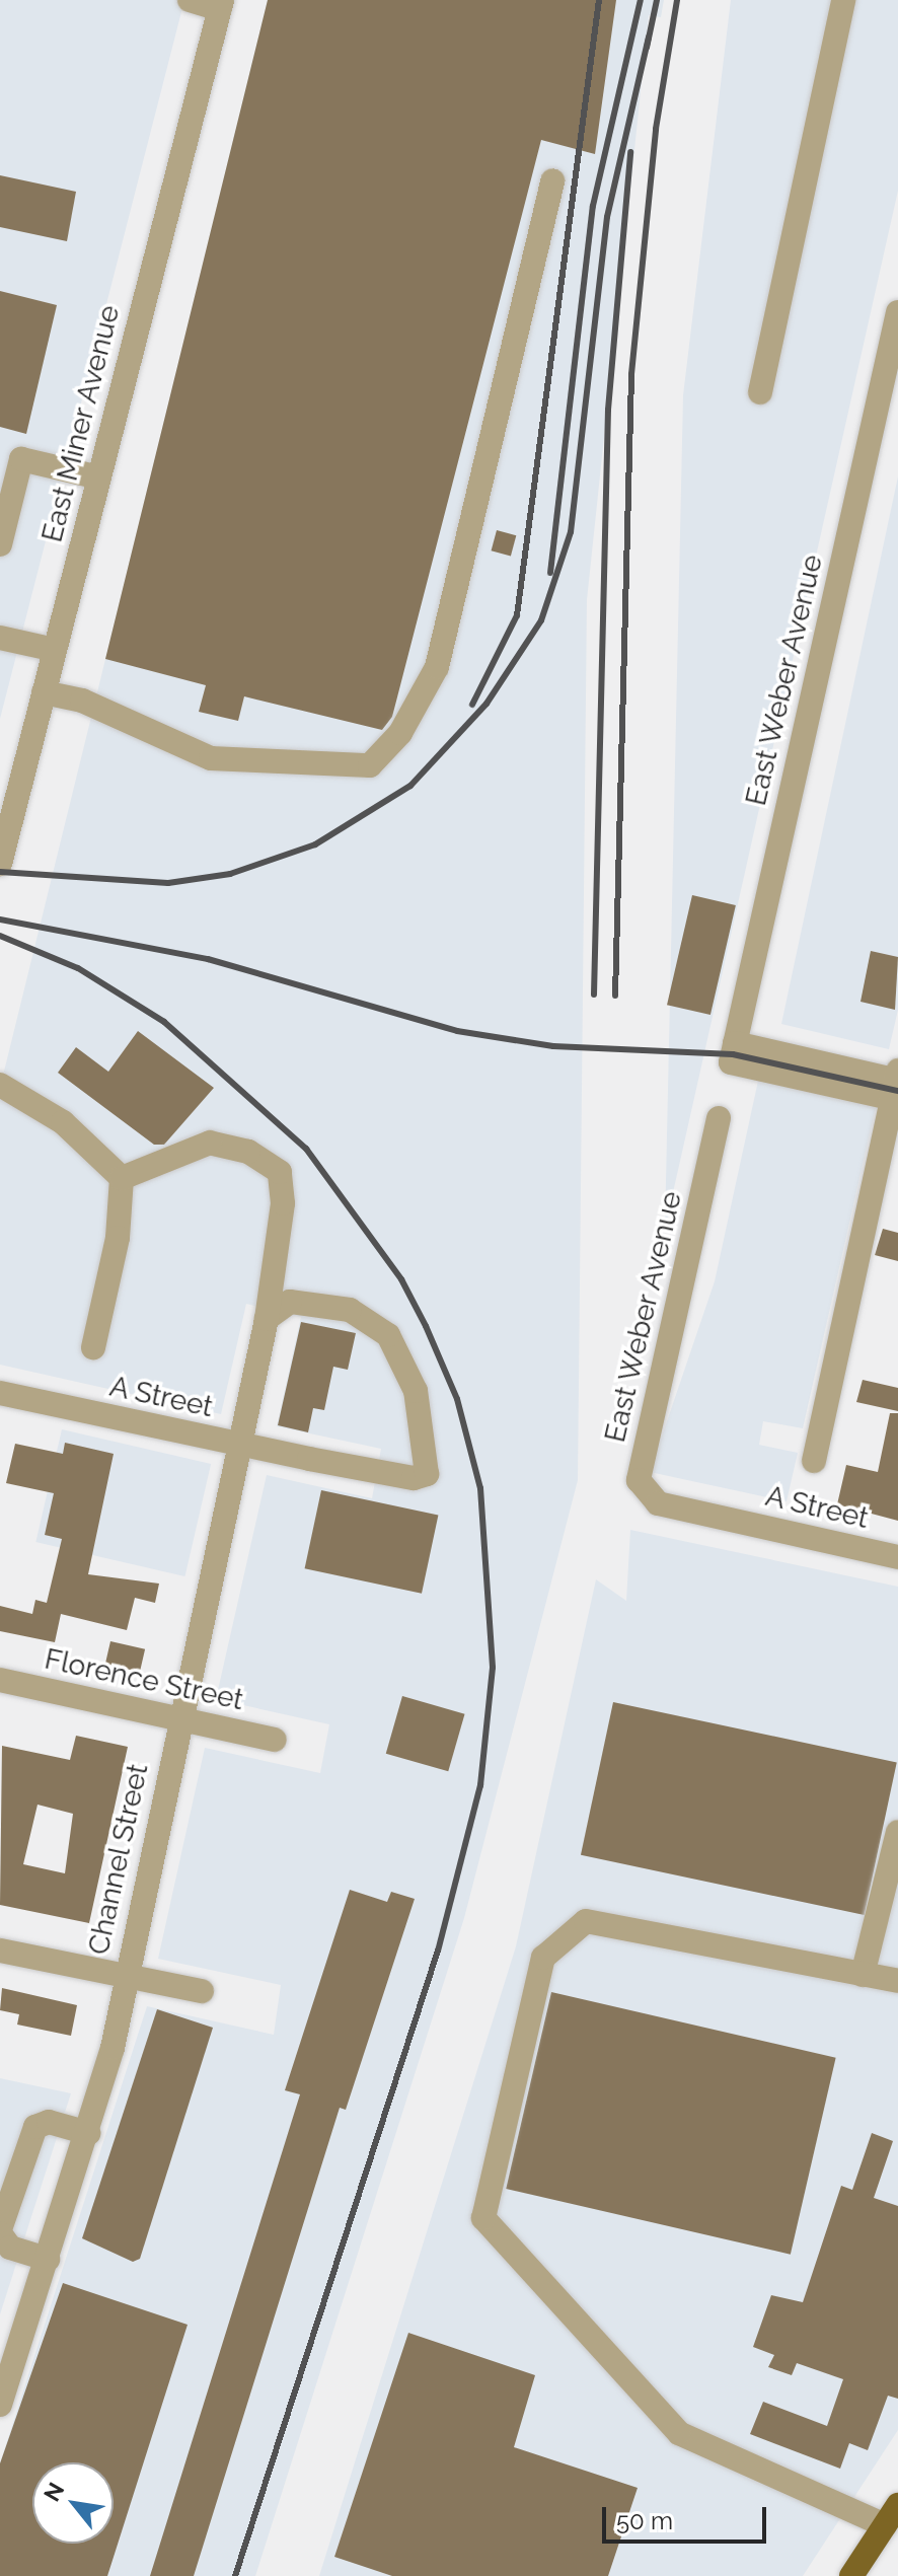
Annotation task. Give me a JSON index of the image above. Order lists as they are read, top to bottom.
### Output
{
  "streets": {
    "street": [
      "East Miner Avenue",
      "East Weber Avenue",
      "A Street",
      "Florence Street",
      "Channel Street"
    ]
  },
  "crossings": [
    ["East Weber Avenue", "A Street"],
    ["A Street", "Channel Street"],
    ["Florence Street", "Channel Street"]
  ],
  "scale_bar": "50 m",
  "north": "top left"
}
